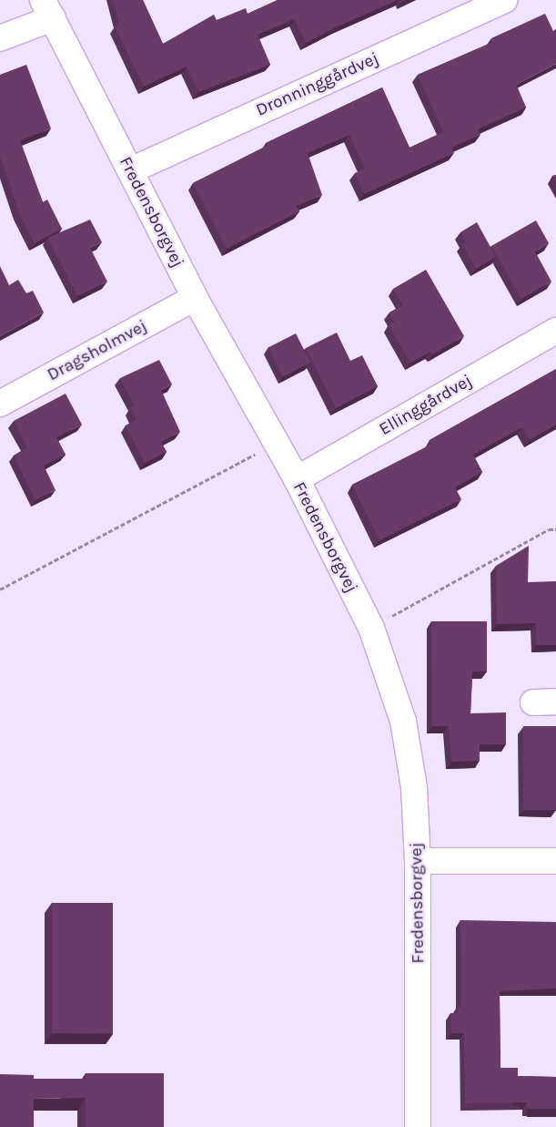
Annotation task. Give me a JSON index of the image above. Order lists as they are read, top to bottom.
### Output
{
  "streets": {
    "street": [
      "Dronninggårdvej",
      "Fredensborgvej",
      "Dragsholmvej",
      "Ellinggårdvej"
    ]
  },
  "crossings": [
    ["Dronninggårdvej", "Fredensborgvej"],
    ["Fredensborgvej", "Dragsholmvej"],
    ["Fredensborgvej", "Ellinggårdvej"]
  ]
}
